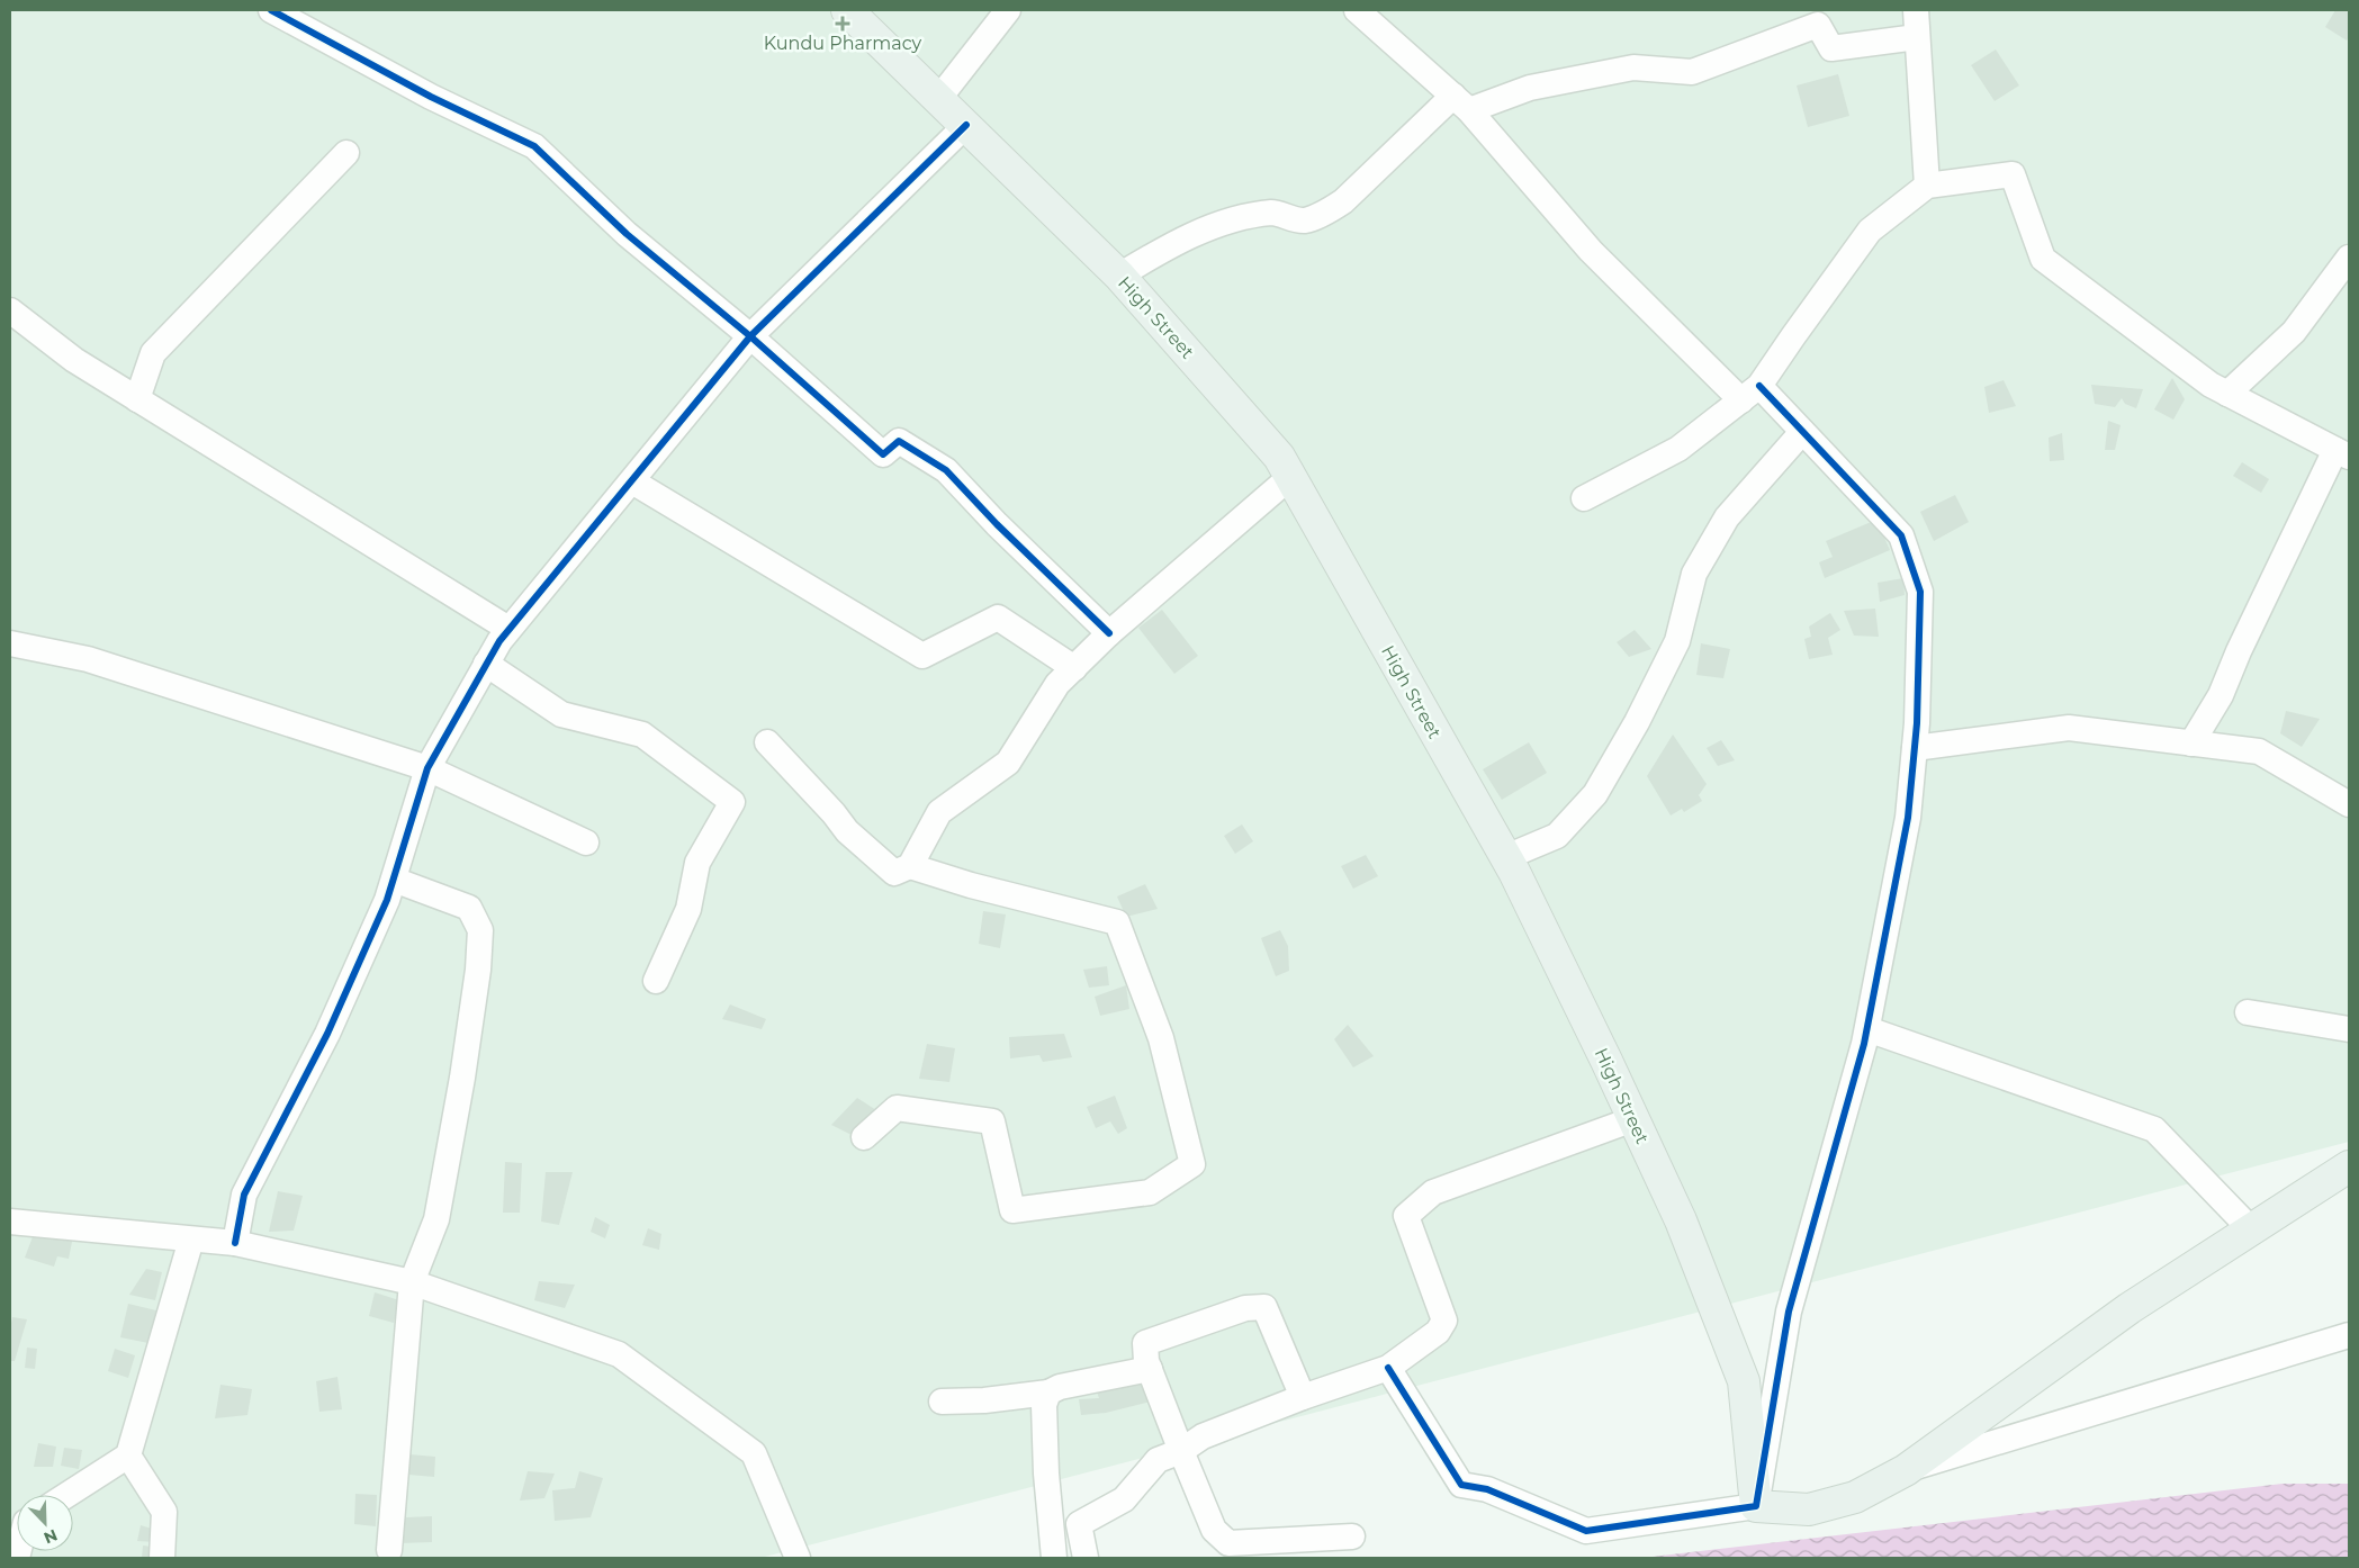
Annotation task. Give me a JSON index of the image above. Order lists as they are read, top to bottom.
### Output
{
  "streets": {
    "main road": ["High Street"]
  },
  "places": {
    "health": ["Kundu Pharmacy"]
  },
  "north": "bottom right"
}
